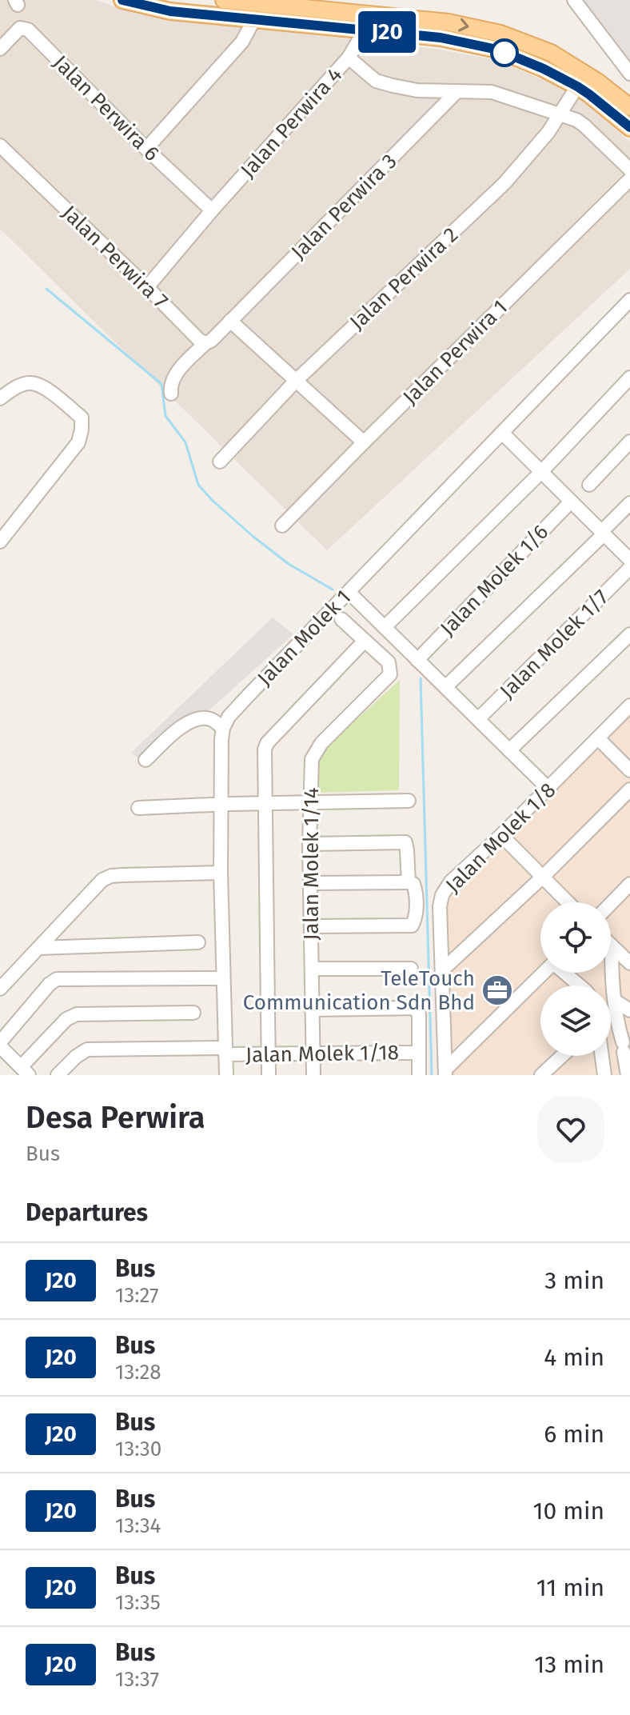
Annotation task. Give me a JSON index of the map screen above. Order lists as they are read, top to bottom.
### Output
{
  "streets": {
    "street": [
      "Jalan Perwira 6",
      "Jalan Perwira 4",
      "Jalan Perwira 3",
      "Jalan Perwira 7",
      "Jalan Perwira 2",
      "Jalan Perwira 1",
      "Jalan Molek 1/6",
      "Jalan Molek 1",
      "Jalan Molek 1/7",
      "Jalan Molek 1/8",
      "Jalan Molek 1/14",
      "Jalan Molek 1/18"
    ]
  },
  "crossings": [
    ["Jalan Perwira 6", "Jalan Perwira 4"],
    ["Jalan Perwira 4", "Jalan Perwira 7"],
    ["Jalan Molek 1/14", "Jalan Molek 1/18"]
  ],
  "places": {
    "office": ["TeleTouch Communication Sdn Bhd"]
  },
  "lines": ["bus line J20"],
  "page": {
    "on_map": "J20",
    "heading": [
      ["Desa Perwira", "Bus"],
      "Departures"
    ],
    "list": [
      {
        "mark": "J20",
        "name": "Bus",
        "note": "13:27",
        "value": "3 min"
      },
      {
        "mark": "J20",
        "name": "Bus",
        "note": "13:28",
        "value": "4 min"
      },
      {
        "mark": "J20",
        "name": "Bus",
        "note": "13:30",
        "value": "6 min"
      },
      {
        "mark": "J20",
        "name": "Bus",
        "note": "13:34",
        "value": "10 min"
      },
      {
        "mark": "J20",
        "name": "Bus",
        "note": "13:35",
        "value": "11 min"
      },
      {
        "mark": "J20",
        "name": "Bus",
        "note": "13:37",
        "value": "13 min"
      }
    ]
  }
}
